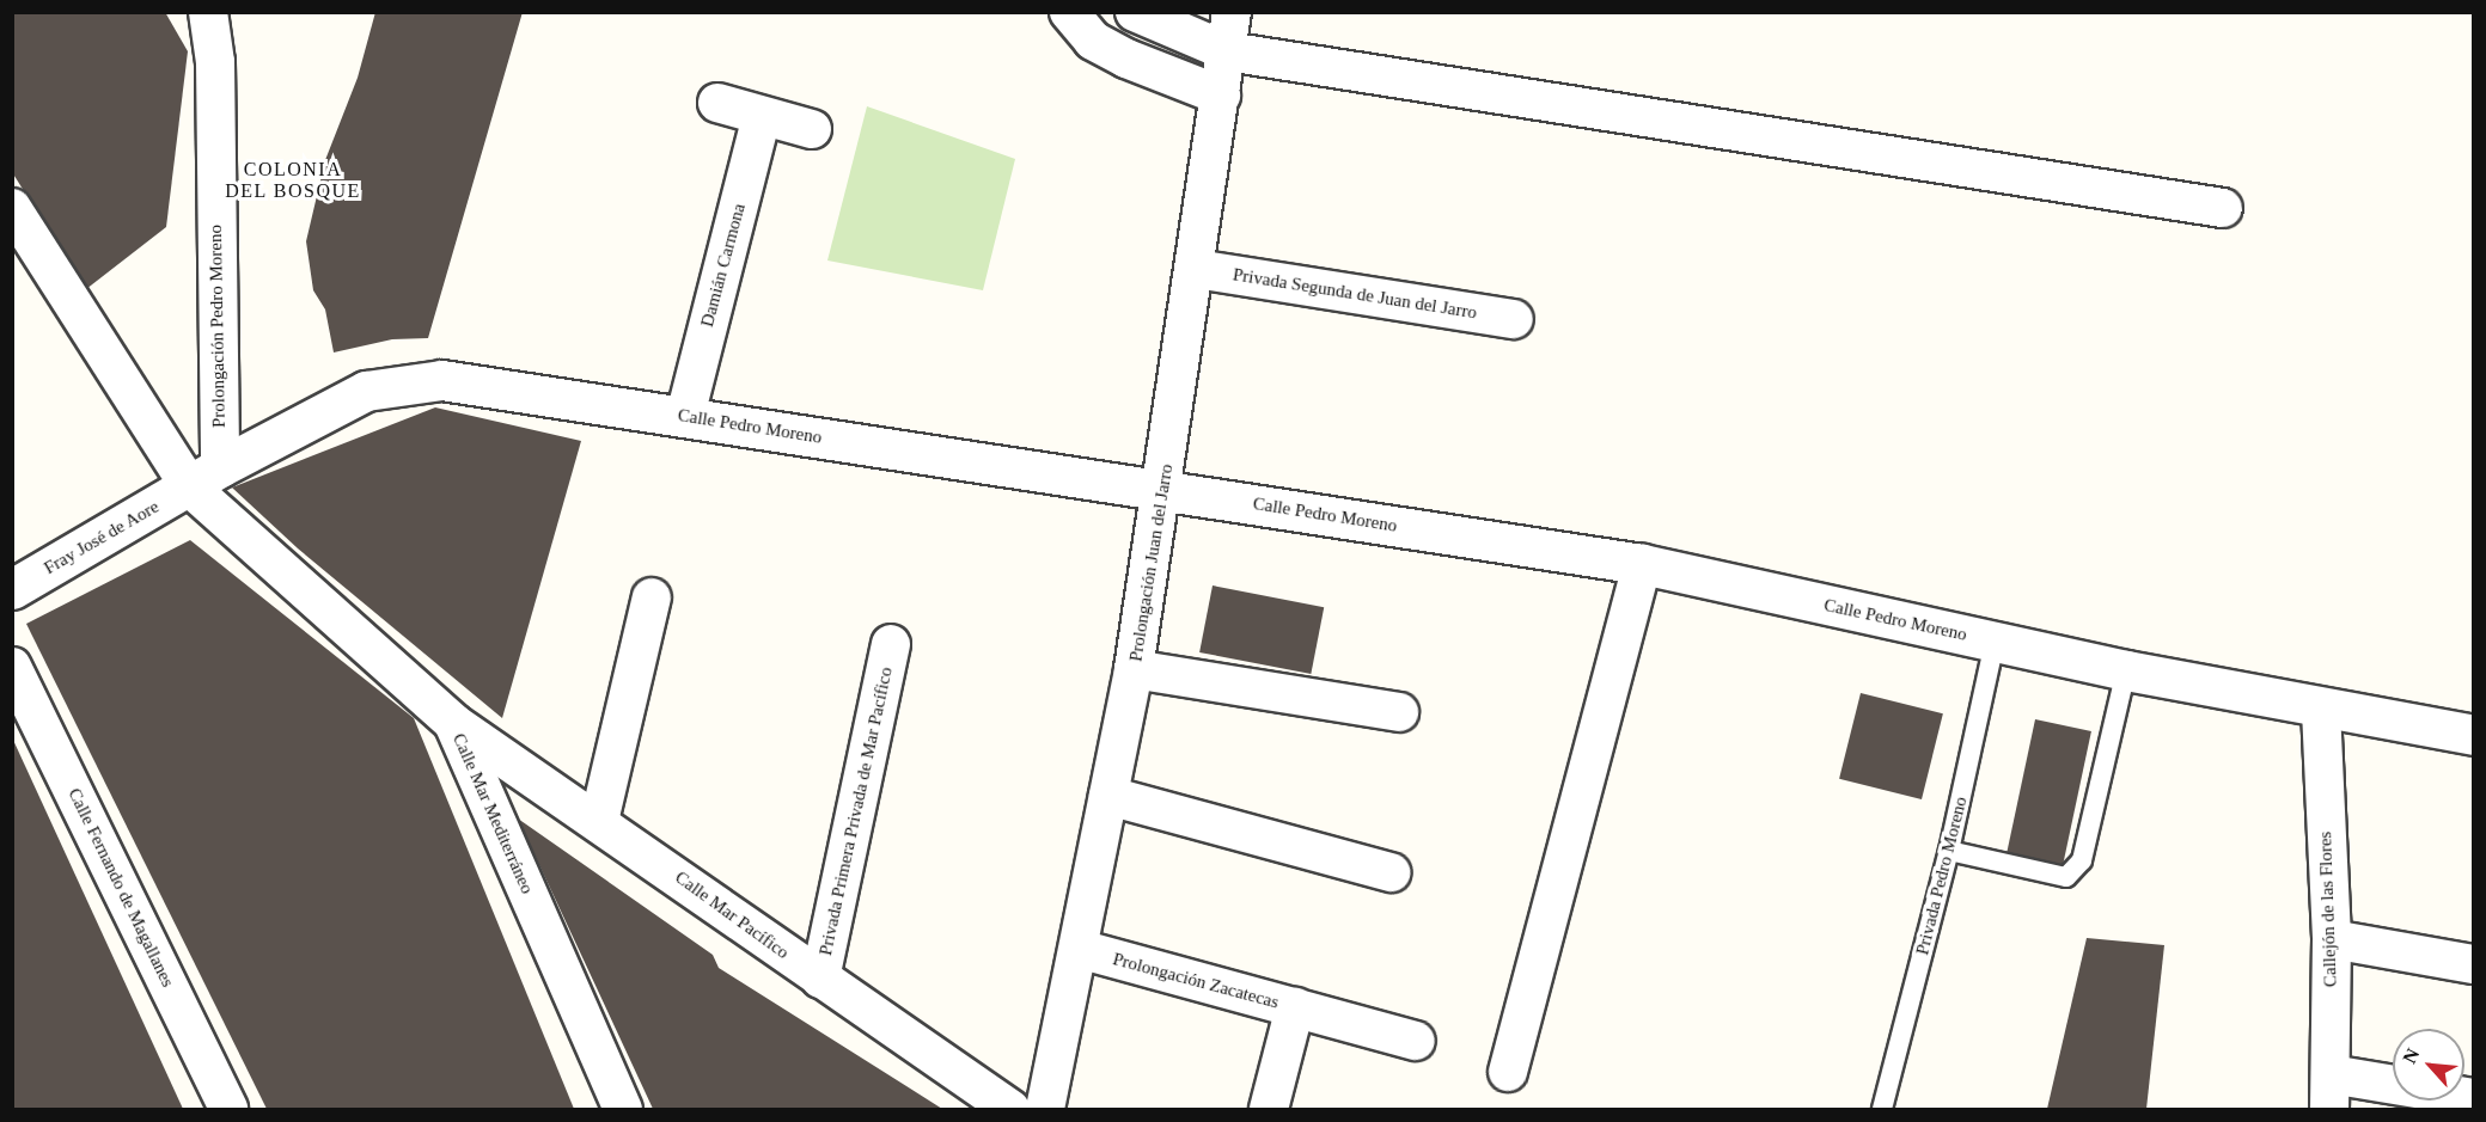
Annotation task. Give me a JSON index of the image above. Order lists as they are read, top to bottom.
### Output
{
  "streets": {
    "street": [
      "Damián Carmona",
      "Privada Segunda de Juan del Jarro",
      "Prolongación Pedro Moreno",
      "Calle Pedro Moreno",
      "Fray José de Aore",
      "Prolongación Juan del Jarro",
      "Privada Primera Privada de Mar Pacífico",
      "Calle Mar Mediterráneo",
      "Calle Fernando de Magallanes",
      "Callejón de las Flores",
      "Calle Mar Pacífico",
      "Prolongación Zacatecas"
    ],
    "lane": ["Privada Pedro Moreno"]
  },
  "crossings": [
    ["Damián Carmona", "Calle Pedro Moreno"],
    ["Privada Segunda de Juan del Jarro", "Prolongación Juan del Jarro"],
    ["Prolongación Pedro Moreno", "Calle Pedro Moreno"],
    ["Prolongación Pedro Moreno", "Fray José de Aore"],
    ["Prolongación Pedro Moreno", "Calle Mar Mediterráneo"],
    ["Calle Pedro Moreno", "Fray José de Aore"],
    ["Calle Pedro Moreno", "Prolongación Juan del Jarro"],
    ["Calle Pedro Moreno", "Calle Mar Mediterráneo"],
    ["Calle Pedro Moreno", "Privada Pedro Moreno"],
    ["Calle Pedro Moreno", "Callejón de las Flores"],
    ["Fray José de Aore", "Calle Mar Mediterráneo"],
    ["Prolongación Juan del Jarro", "Prolongación Zacatecas"],
    ["Privada Primera Privada de Mar Pacífico", "Calle Mar Pacífico"],
    ["Calle Mar Mediterráneo", "Calle Mar Pacífico"]
  ],
  "districts": ["COLONIA DEL BOSQUE"],
  "north": "top left"
}
